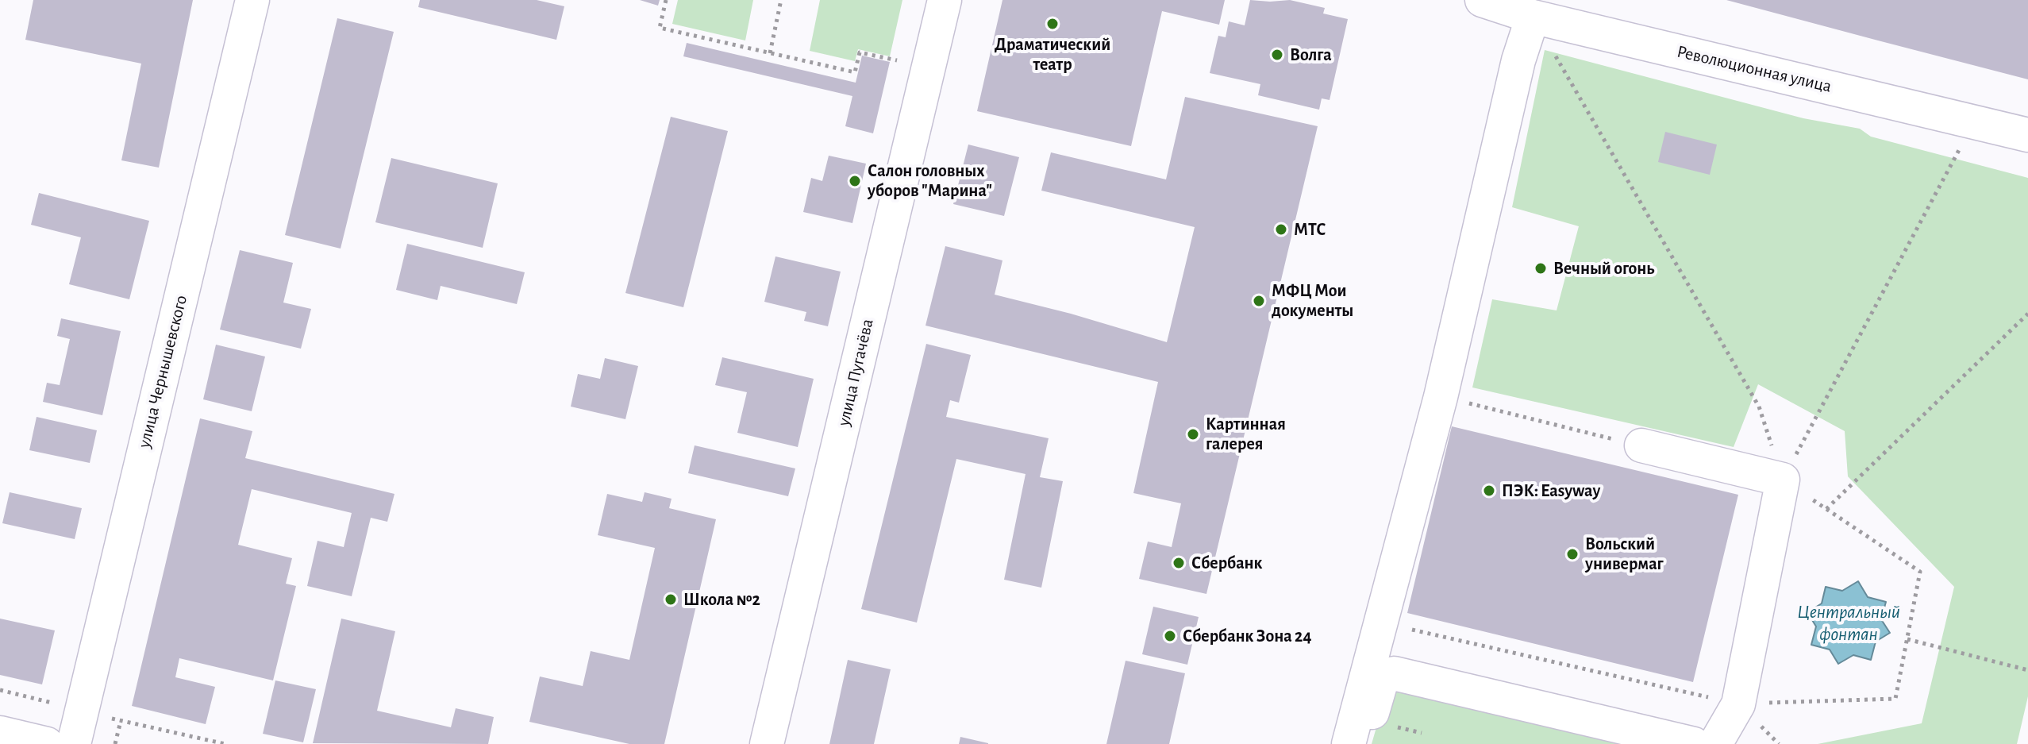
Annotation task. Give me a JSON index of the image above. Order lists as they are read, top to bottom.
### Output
{
  "streets": {
    "street": ["Революционная улица", "улица Чернышевского", "улица Пугачёва"]
  },
  "water": ["Центральный фонтан"],
  "places": [
    "Драматический театр",
    "Волга",
    "Салон головных уборов \"Марина\"",
    "МТС",
    "Вечный огонь",
    "МФЦ Мои документы",
    "Картинная галерея",
    "ПЭК: Easyway",
    "Вольский универмаг",
    "Сбербанк",
    "Школа №2",
    "Сбербанк Зона 24"
  ]
}
